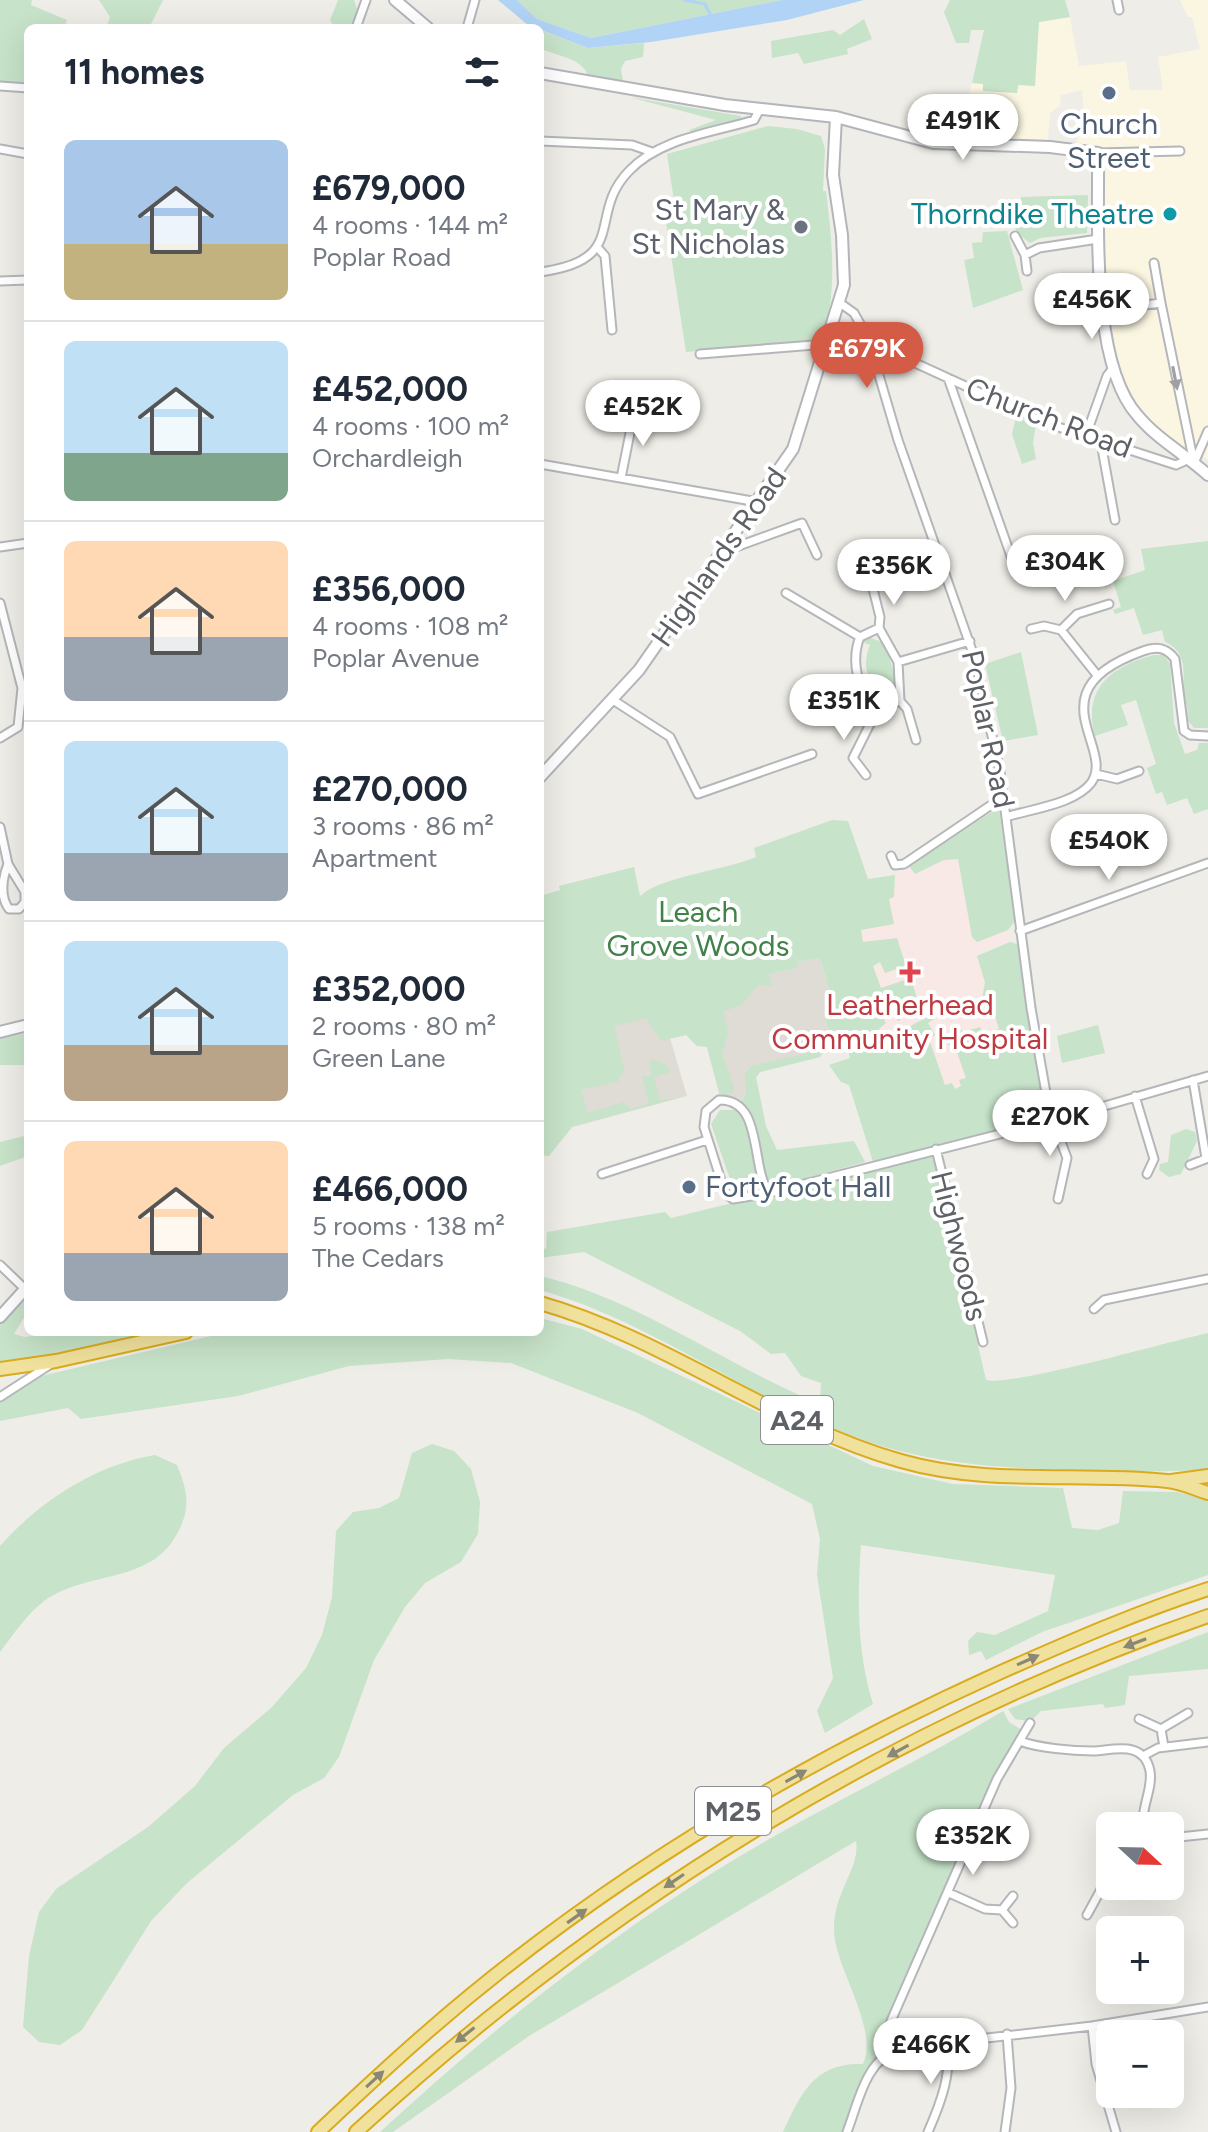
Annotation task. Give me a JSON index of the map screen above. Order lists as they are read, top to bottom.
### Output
{
  "streets": {
    "highway": ["A24", "M25"],
    "main road": ["Highlands Road"],
    "street": ["Church Road", "Poplar Road", "Highwoods"]
  },
  "crossings": [
    ["Church Road", "Poplar Road"]
  ],
  "parks": ["Leach Grove Woods"],
  "places": {
    "other": [
      "Church Street",
      "Thorndike Theatre",
      "St Mary & St Nicholas",
      "Fortyfoot Hall"
    ],
    "health": ["Leatherhead Community Hospital"]
  },
  "north": "right",
  "page": {
    "heading": "11 homes",
    "price": [
      "£491K",
      "£456K",
      "£679K",
      "£452K",
      "£304K",
      "£356K",
      "£351K",
      "£540K",
      "£270K",
      "£352K",
      "£466K"
    ],
    "list": [
      {
        "name": "£679,000",
        "note": "4 rooms · 144 m² · Poplar Road"
      },
      {
        "name": "£452,000",
        "note": "4 rooms · 100 m² · Orchardleigh"
      },
      {
        "name": "£356,000",
        "note": "4 rooms · 108 m² · Poplar Avenue"
      },
      {
        "name": "£270,000",
        "note": "3 rooms · 86 m² · Apartment"
      },
      {
        "name": "£352,000",
        "note": "2 rooms · 80 m² · Green Lane"
      },
      {
        "name": "£466,000",
        "note": "5 rooms · 138 m² · The Cedars"
      }
    ],
    "map_buttons": ["+", "−"]
  }
}
